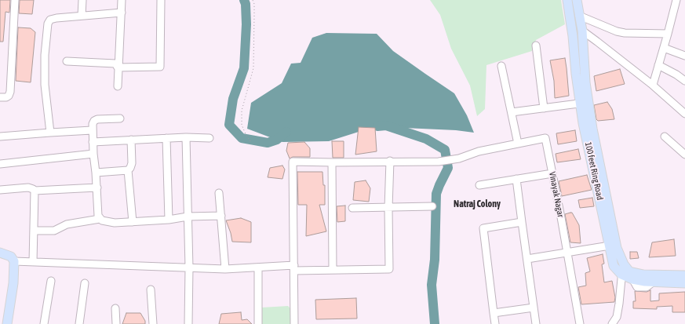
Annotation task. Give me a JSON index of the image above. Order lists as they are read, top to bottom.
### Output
{
  "streets": {
    "main road": ["100 feet Ring Road"],
    "street": ["Vinayak Nagar"]
  },
  "districts": ["Natraj Colony"]
}
